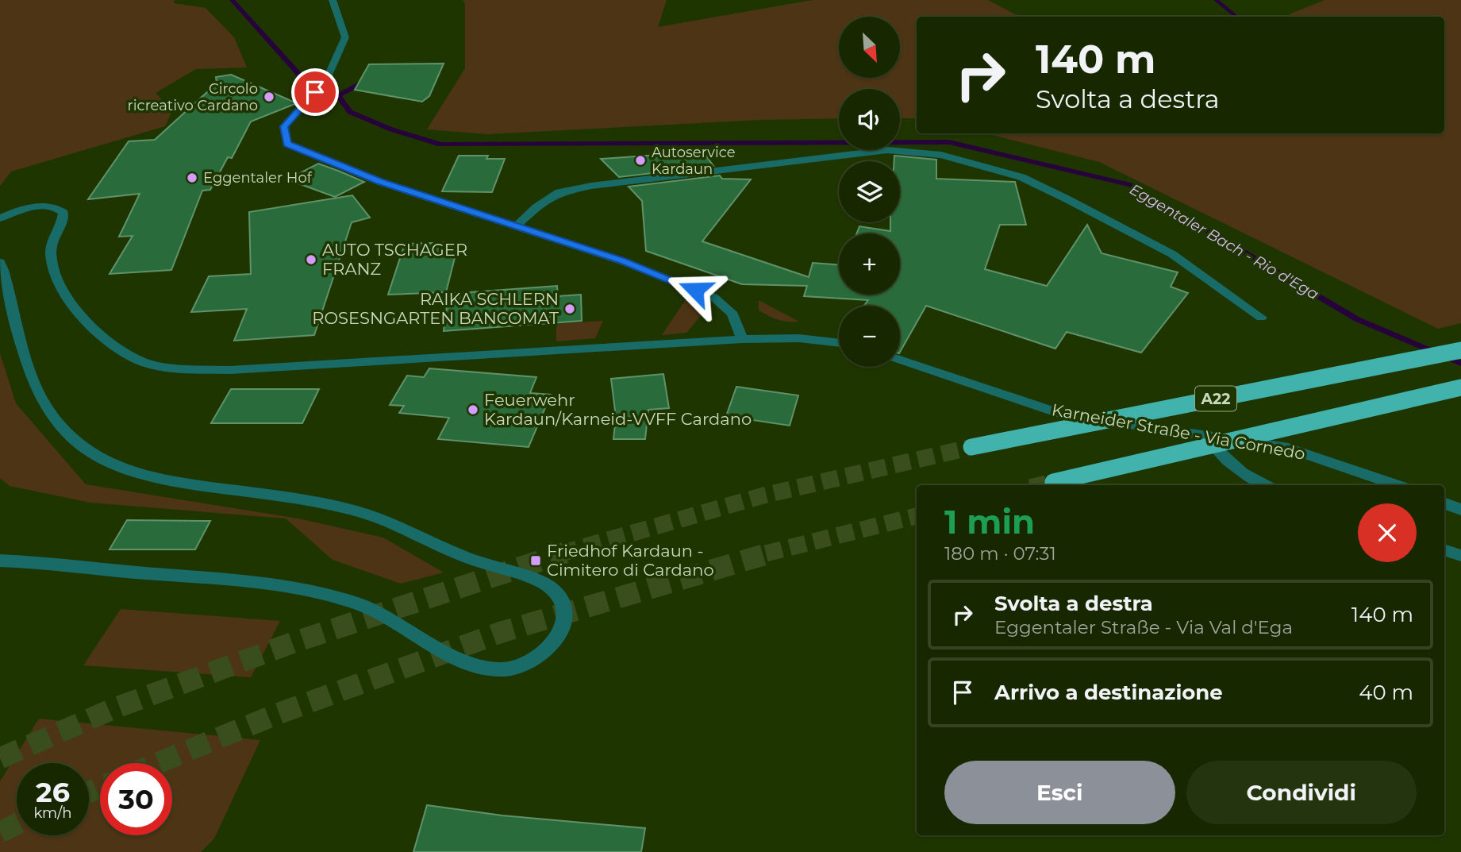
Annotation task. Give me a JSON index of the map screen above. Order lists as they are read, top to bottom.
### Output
{
  "streets": {
    "highway": ["A22"],
    "street": ["Karneider Straße - Via Cornedo"]
  },
  "water": ["Eggentaler Bach - Rio d'Ega"],
  "places": {
    "other": [
      "Circolo ricreativo Cardano",
      "Autoservice Kardaun",
      "Eggentaler Hof",
      "AUTO TSCHAGER FRANZ",
      "RAIKA SCHLERN ROSESNGARTEN BANCOMAT",
      "Feuerwehr Kardaun/Karneid-VVFF Cardano"
    ],
    "transit": ["Friedhof Kardaun - Cimitero di Cardano"]
  },
  "north": "bottom right",
  "page": {
    "map_buttons": ["+", "−"],
    "turn": ["140 m", "Svolta a destra"],
    "heading": ["1 min", "180 m · 07:31"],
    "list": [
      {
        "name": "Svolta a destra",
        "note": "Eggentaler Straße - Via Val d'Ega",
        "value": "140 m"
      },
      {
        "name": "Arrivo a destinazione",
        "value": "40 m"
      }
    ],
    "buttons": ["Esci", "Condividi"],
    "speed": "26 km/h",
    "limit": "30"
  }
}
